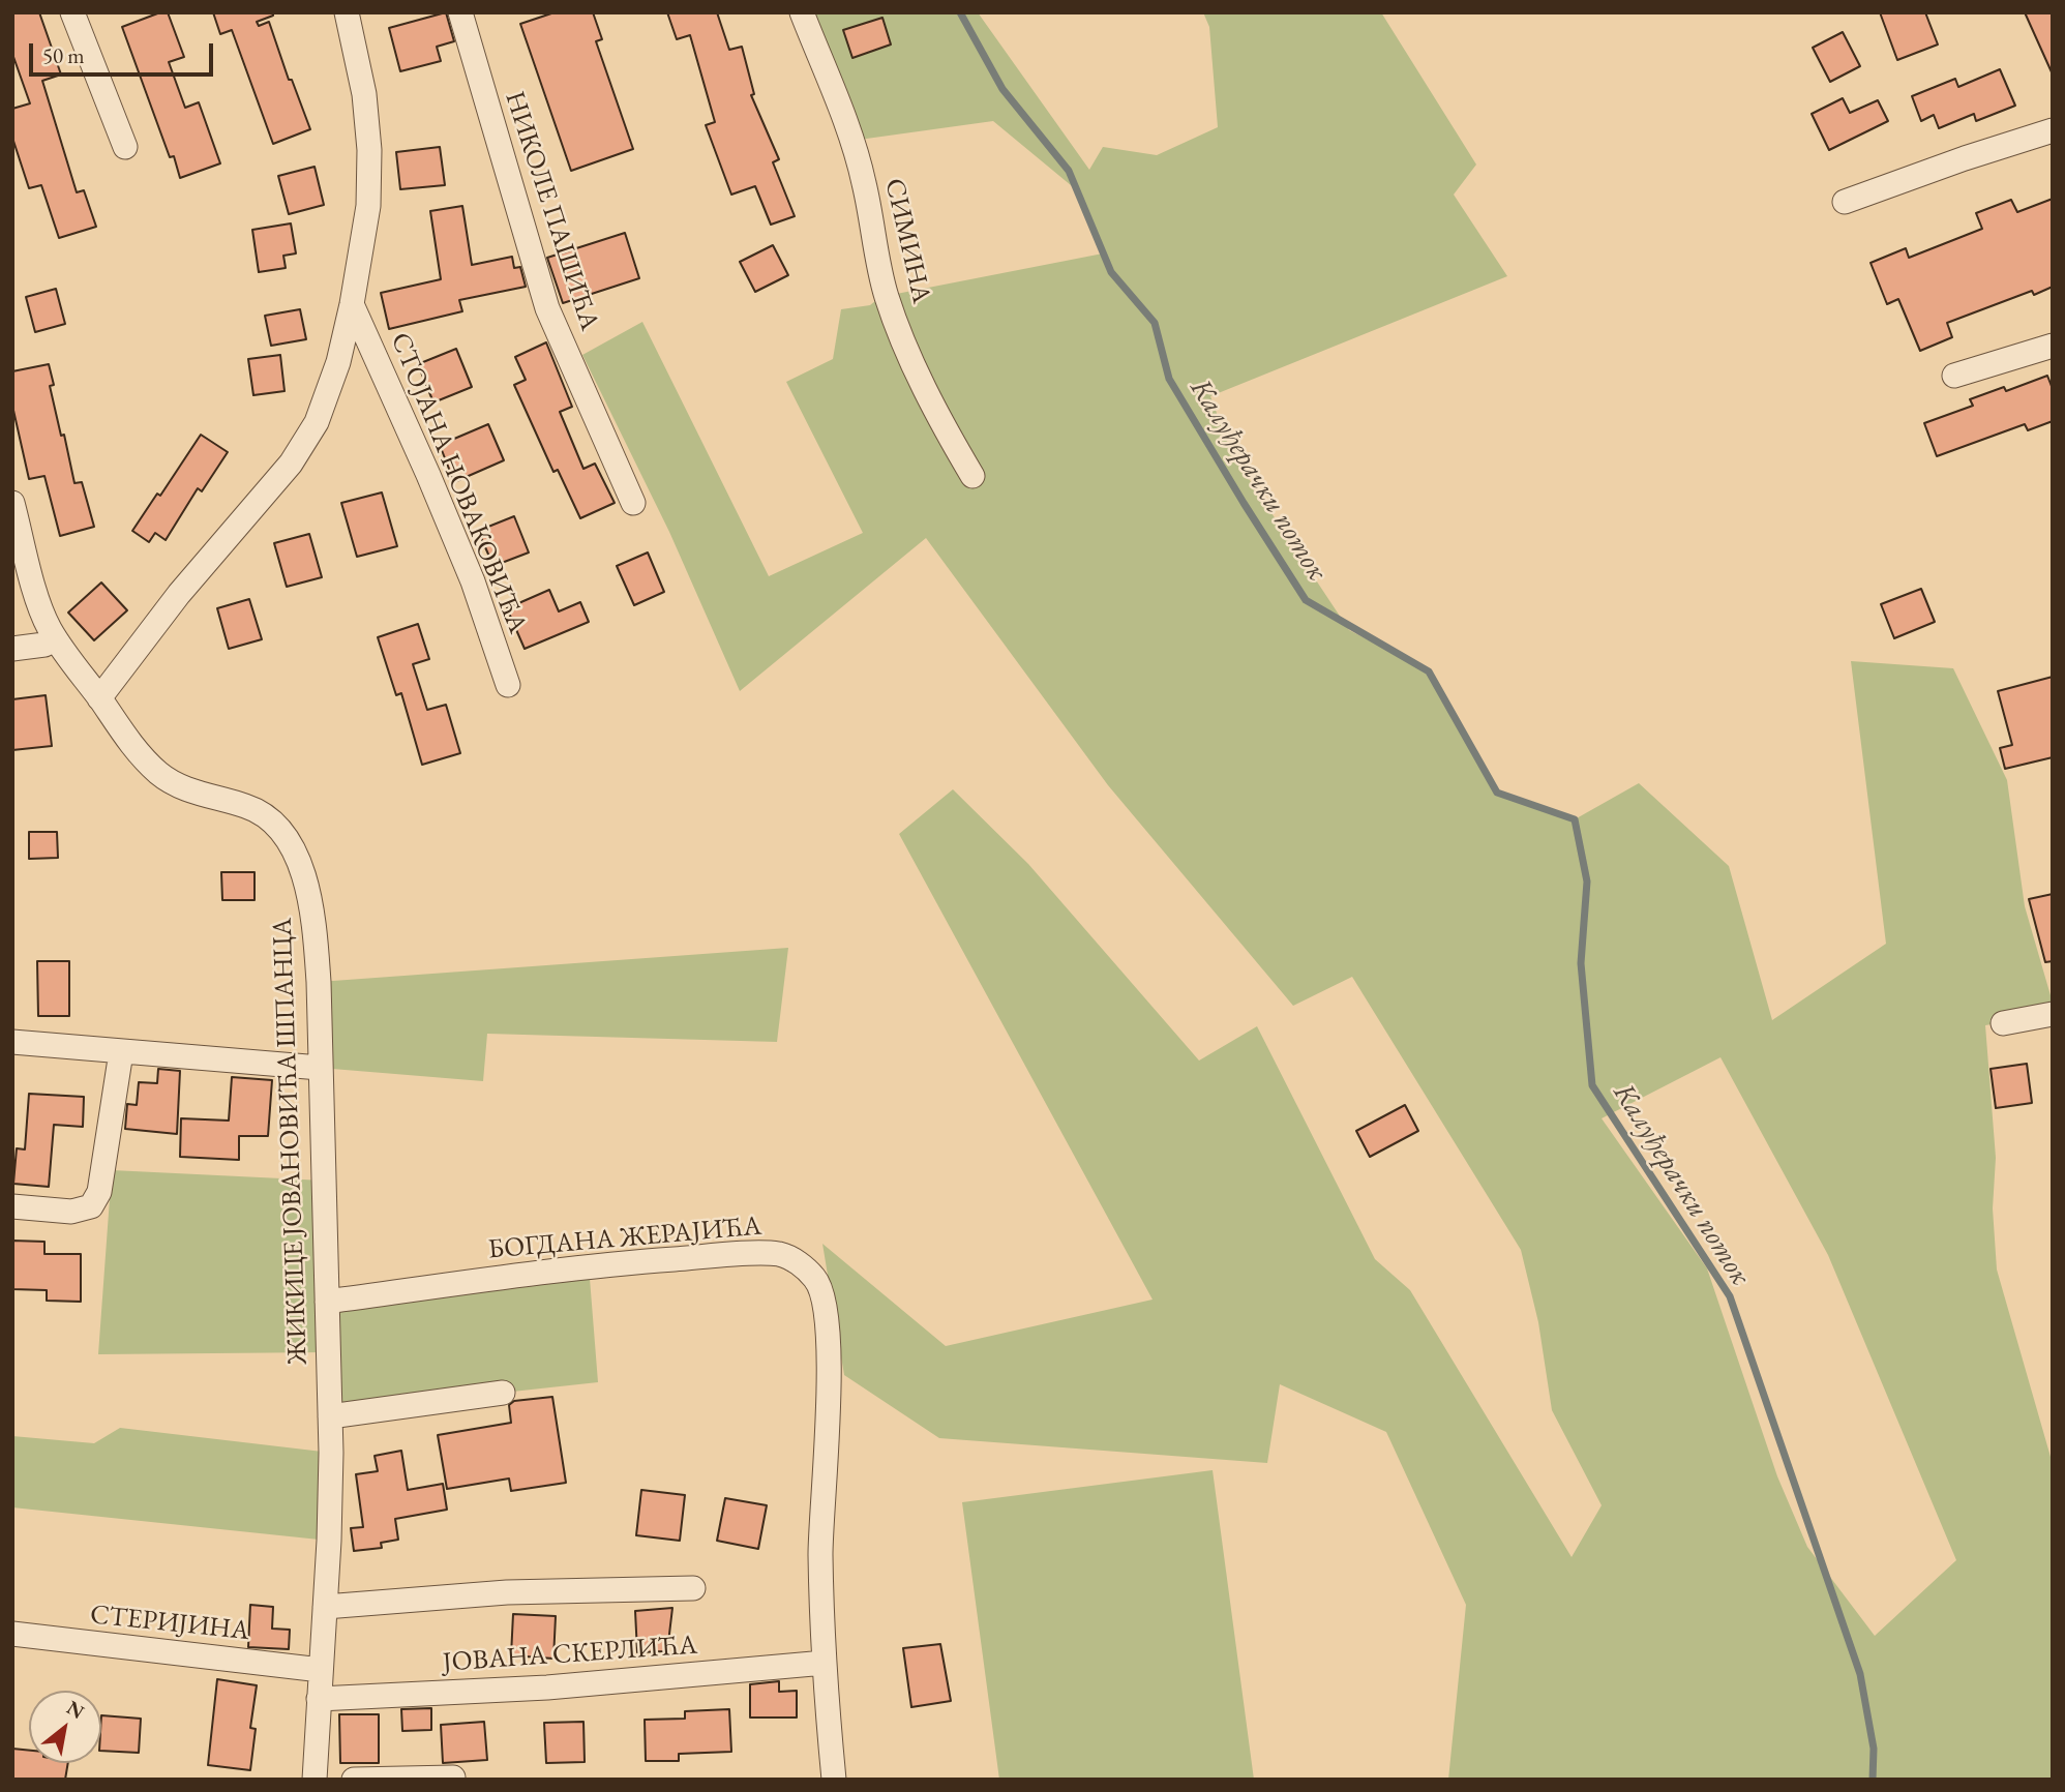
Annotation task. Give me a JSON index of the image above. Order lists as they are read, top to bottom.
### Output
{
  "streets": {
    "street": [
      "НИКОЛЕ ПАШИЋА",
      "СИМИНА",
      "СТОЈАНА НОВАКОВИЋА",
      "ЖИКИЦЕ ЈОВАНОВИЋА ШПАНЦА",
      "БОГДАНА ЖЕРАЈИЋА",
      "СТЕРИЈИНА",
      "ЈОВАНА СКЕРЛИЋА"
    ]
  },
  "crossings": [
    ["ЖИКИЦЕ ЈОВАНОВИЋА ШПАНЦА", "БОГДАНА ЖЕРАЈИЋА"],
    ["ЖИКИЦЕ ЈОВАНОВИЋА ШПАНЦА", "СТЕРИЈИНА"],
    ["ЖИКИЦЕ ЈОВАНОВИЋА ШПАНЦА", "ЈОВАНА СКЕРЛИЋА"],
    ["БОГДАНА ЖЕРАЈИЋА", "ЈОВАНА СКЕРЛИЋА"]
  ],
  "water": ["Калуђерачки поток"],
  "scale_bar": "50 m",
  "north": "top right"
}
